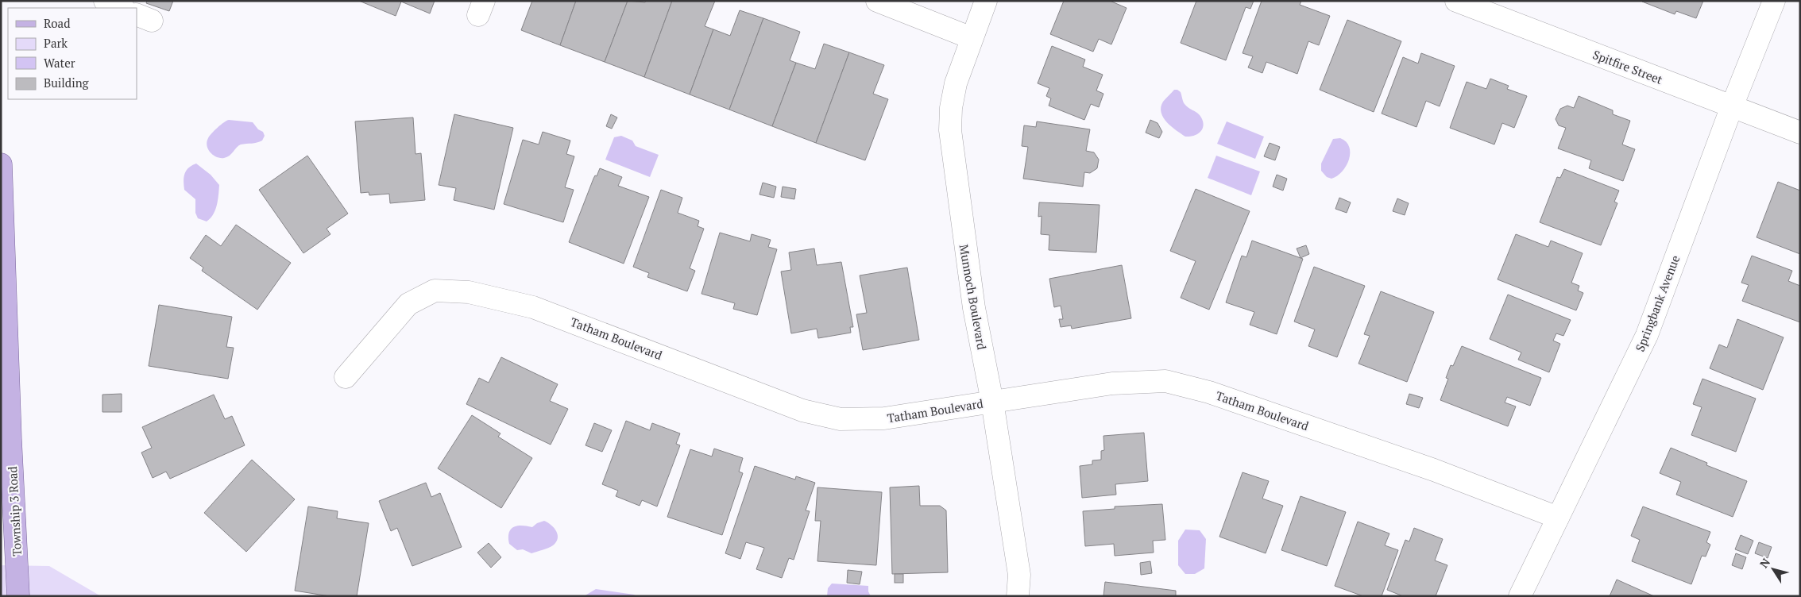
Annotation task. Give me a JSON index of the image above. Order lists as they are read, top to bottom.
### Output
{
  "streets": {
    "main road": ["Township 3 Road"],
    "street": [
      "Spitfire Street",
      "Munnoch Boulevard",
      "Springbank Avenue",
      "Tatham Boulevard"
    ]
  },
  "crossings": [
    ["Spitfire Street", "Springbank Avenue"],
    ["Munnoch Boulevard", "Tatham Boulevard"],
    ["Springbank Avenue", "Tatham Boulevard"]
  ],
  "legend": [
    "Road",
    "Park",
    "Water",
    "Building"
  ],
  "north": "top left"
}
